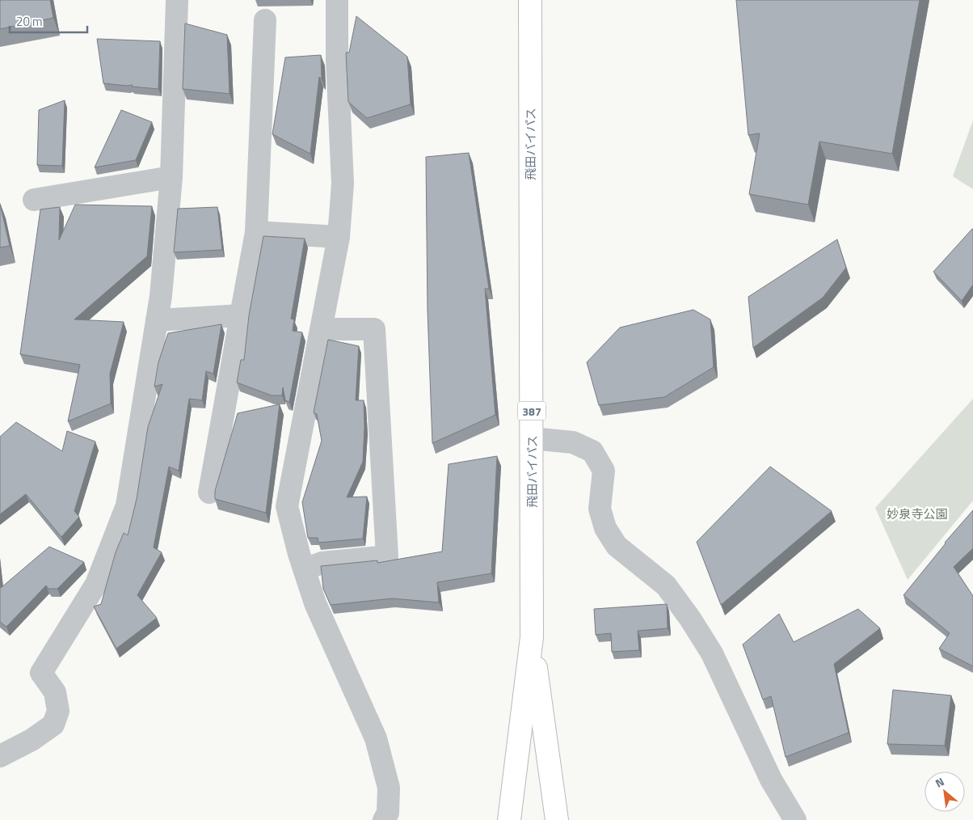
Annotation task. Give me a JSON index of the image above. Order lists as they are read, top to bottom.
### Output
{
  "streets": {
    "highway": ["飛田バイパス", "387"]
  },
  "parks": ["妙泉寺公園"],
  "scale_bar": "20 m",
  "north": "top left"
}
